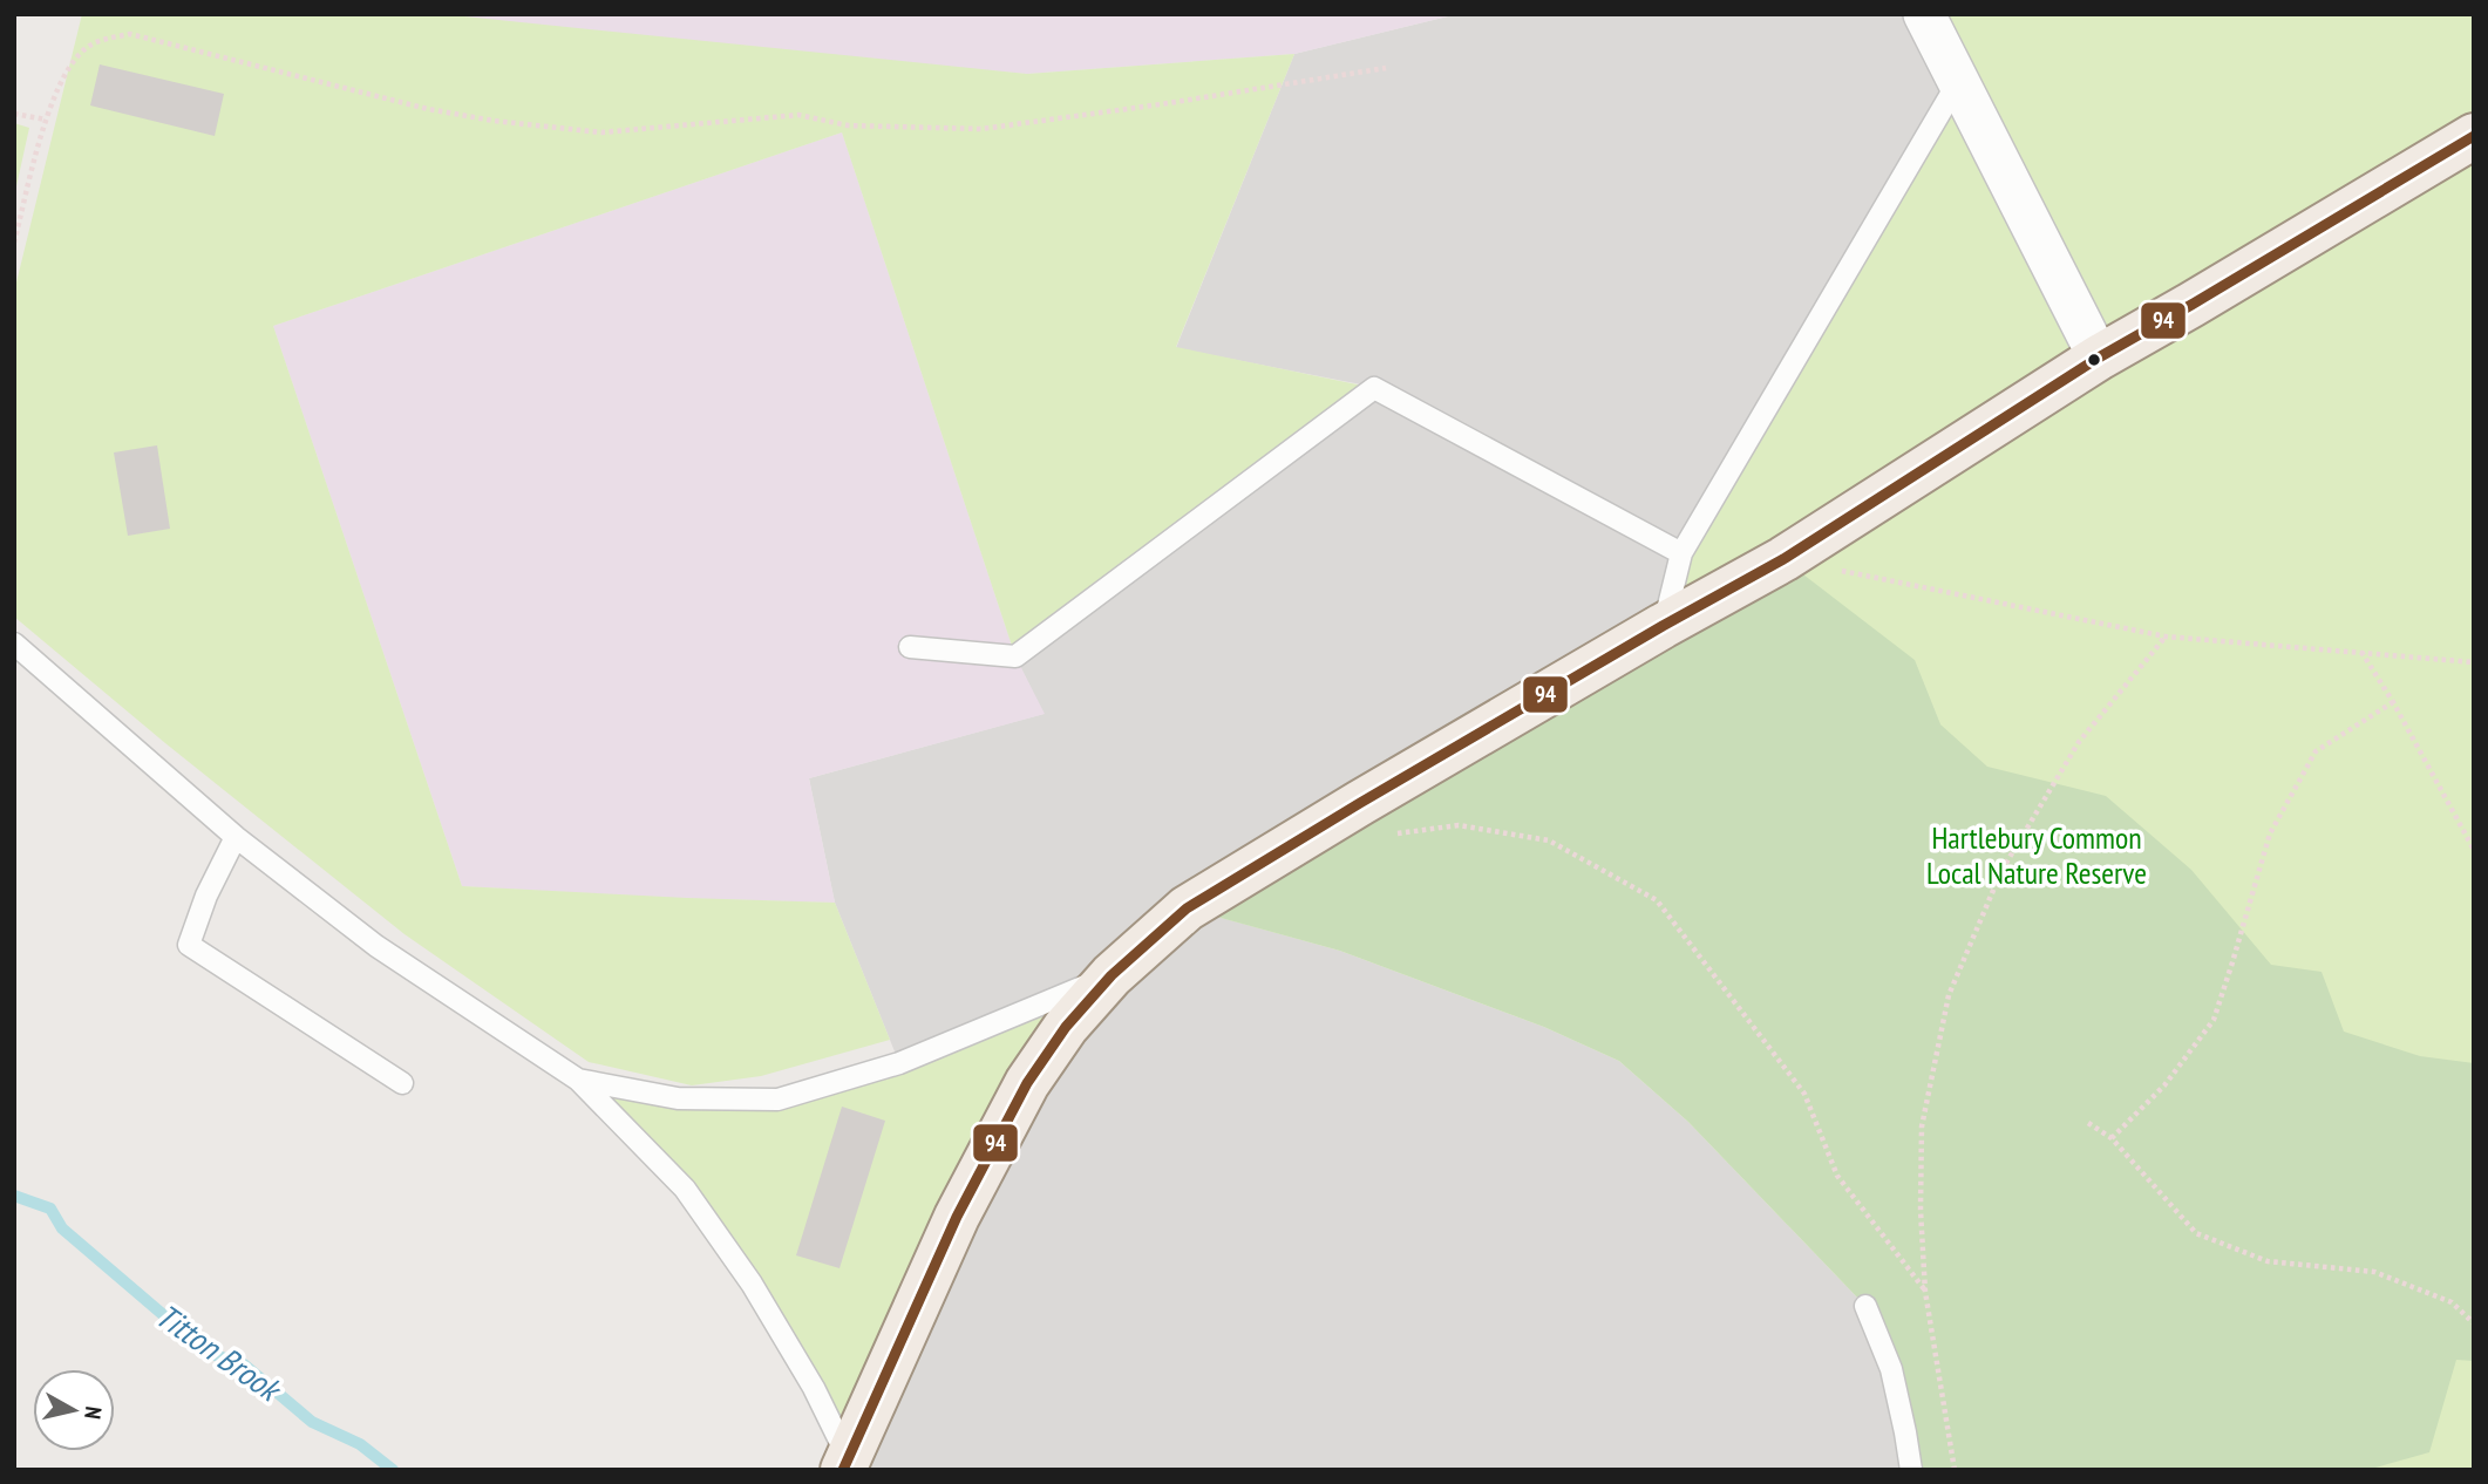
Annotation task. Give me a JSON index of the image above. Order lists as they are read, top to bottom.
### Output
{
  "water": ["Titton Brook"],
  "parks": ["Hartlebury Common Local Nature Reserve"],
  "lines": ["transit line 94"],
  "north": "right"
}
